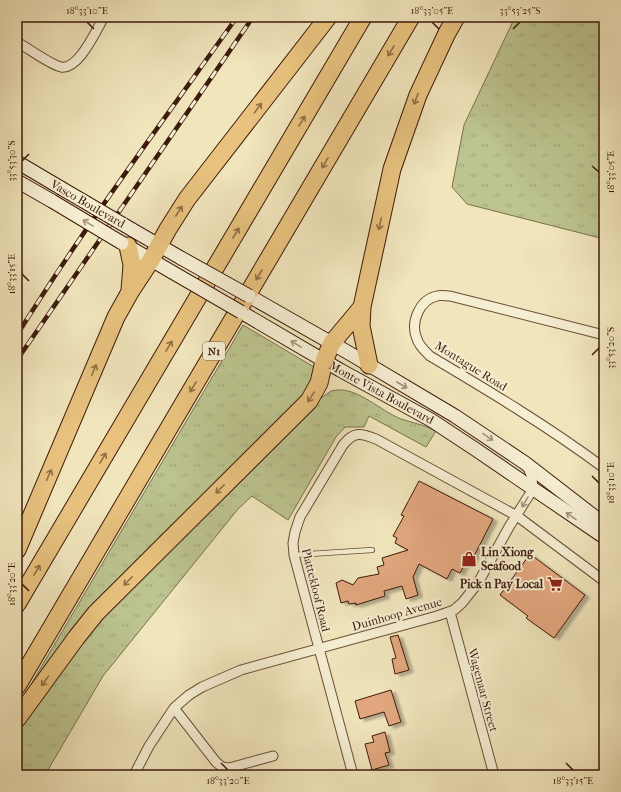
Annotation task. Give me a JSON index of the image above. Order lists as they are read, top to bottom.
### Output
{
  "streets": {
    "highway": ["N1"],
    "main road": ["Vasco Boulevard", "Monte Vista Boulevard"],
    "street": [
      "Montague Road",
      "Plattekloof Road",
      "Duinhoop Avenue",
      "Wagenaar Street"
    ]
  },
  "crossings": [
    ["Vasco Boulevard", "Monte Vista Boulevard"],
    ["Monte Vista Boulevard", "Duinhoop Avenue"],
    ["Plattekloof Road", "Duinhoop Avenue"],
    ["Duinhoop Avenue", "Wagenaar Street"]
  ],
  "places": {
    "shop": ["Lin Xiong Seafood"],
    "supermarket": ["Pick n Pay Local"]
  },
  "coordinates": [
    "18°33'10\"E",
    "18°33'05\"E",
    "33°53'25\"S",
    "33°53'30\"S",
    "18°33'15\"E",
    "33°53'20\"S",
    "18°33'20\"E"
  ]
}
